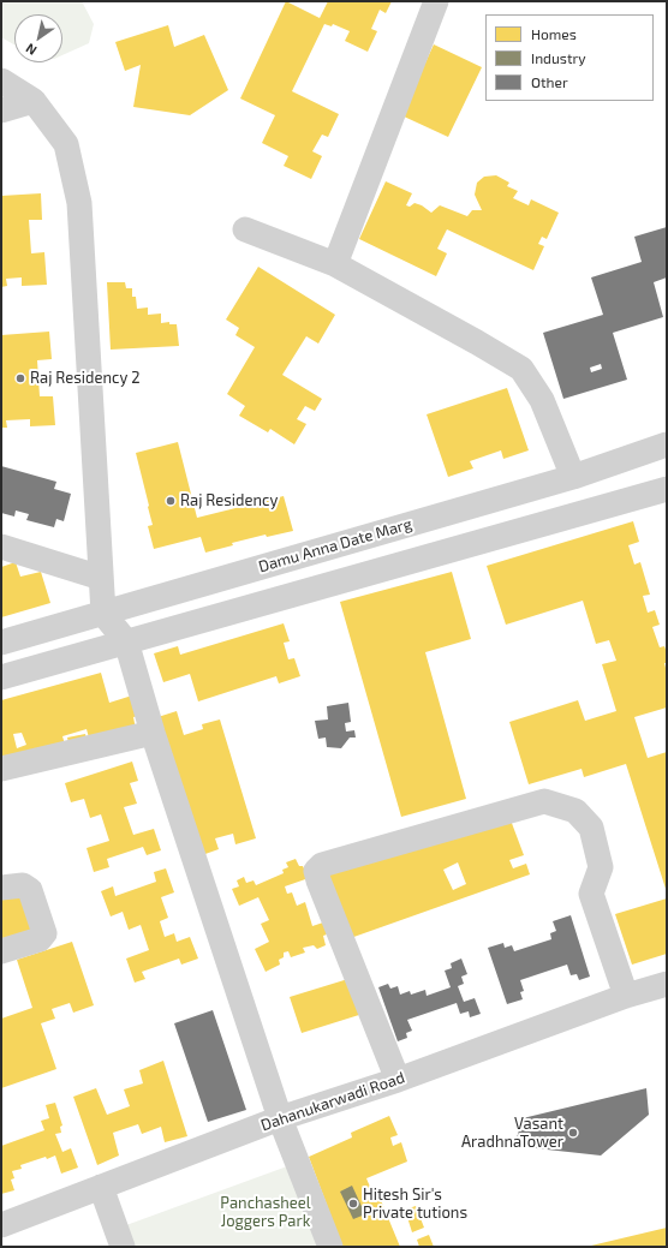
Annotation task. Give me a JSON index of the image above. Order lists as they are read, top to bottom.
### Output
{
  "streets": {
    "street": ["Damu Anna Date Marg", "Dahanukarwadi Road"]
  },
  "parks": ["Panchasheel Joggers Park"],
  "places": [
    "Raj Residency 2",
    "Raj Residency",
    "Vasant AradhnaTower",
    "Hitesh Sir's Private tutions"
  ],
  "legend": ["Homes", "Industry", "Other"],
  "north": "bottom left"
}
